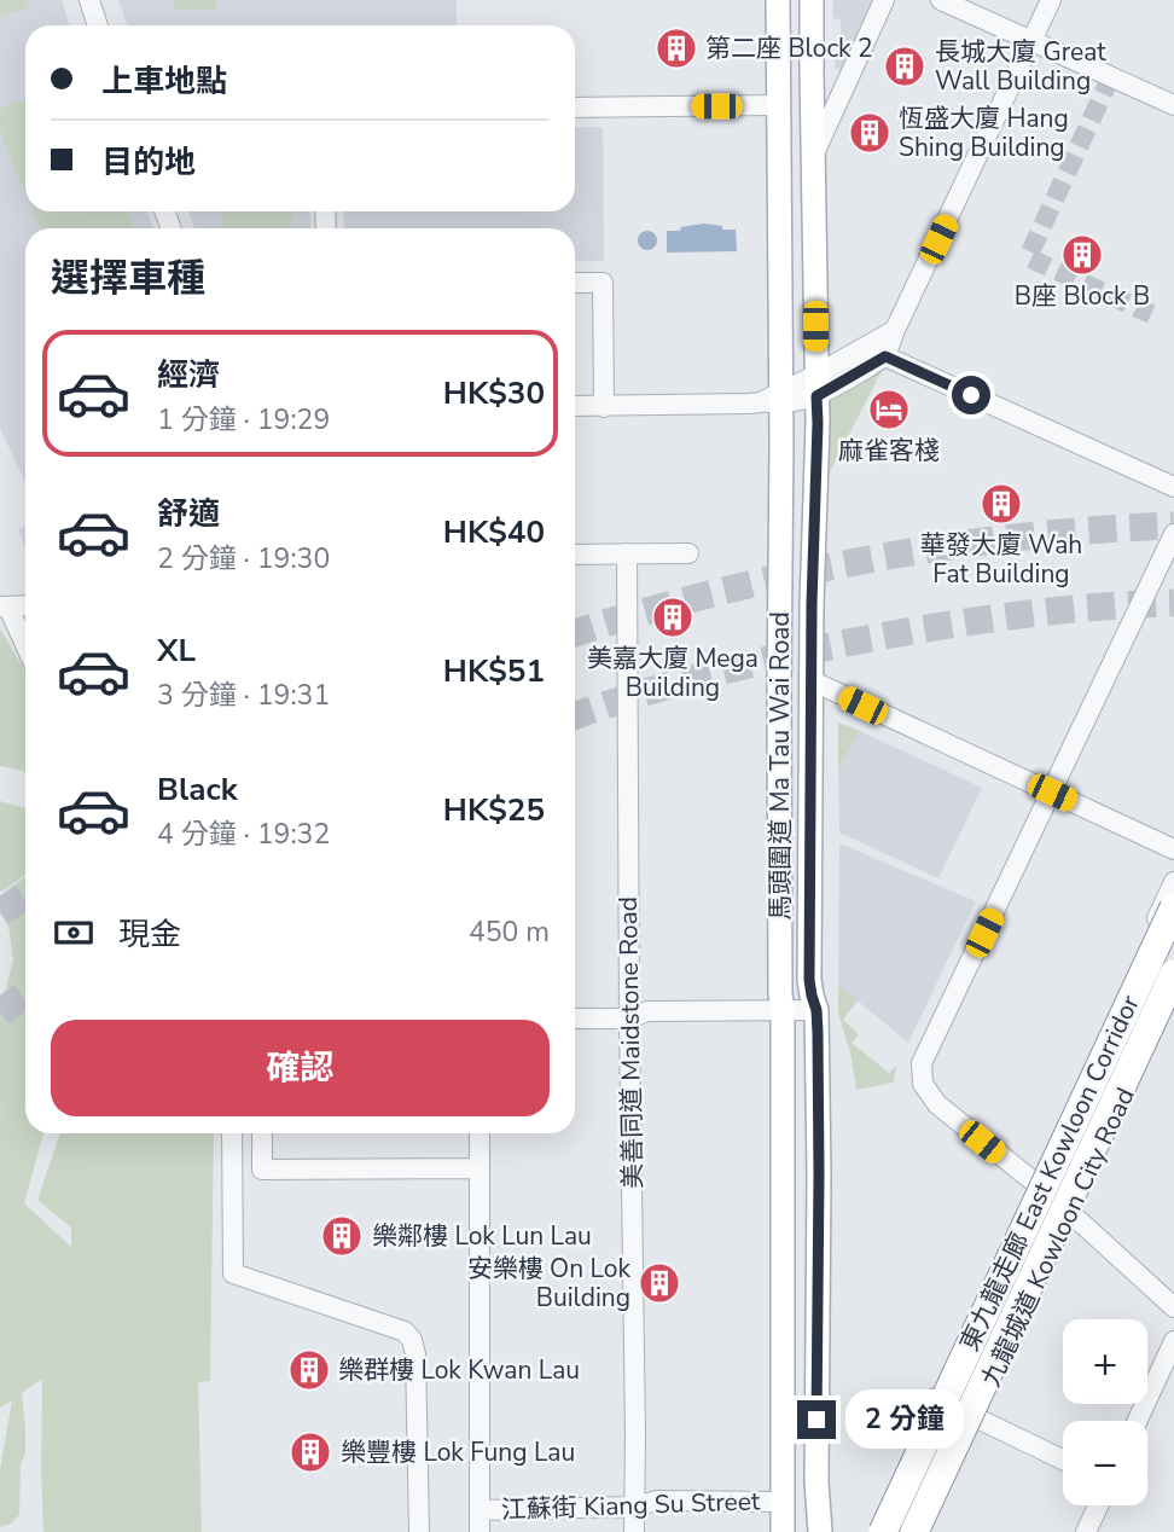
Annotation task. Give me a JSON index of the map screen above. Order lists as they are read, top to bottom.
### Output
{
  "streets": {
    "highway": ["東九龍走廊 East Kowloon Corridor"],
    "main road": ["馬頭圍道 Ma Tau Wai Road"],
    "street": ["美善同道 Maidstone Road", "九龍城道 Kowloon City Road", "江蘇街 Kiang Su Street"]
  },
  "crossings": [
    ["馬頭圍道 Ma Tau Wai Road", "江蘇街 Kiang Su Street"],
    ["美善同道 Maidstone Road", "江蘇街 Kiang Su Street"]
  ],
  "places": {
    "building": [
      "第二座 Block 2",
      "長城大廈 Great Wall Building",
      "恆盛大廈 Hang Shing Building",
      "B座 Block B",
      "華發大廈 Wah Fat Building",
      "美嘉大廈 Mega Building",
      "樂鄰樓 Lok Lun Lau",
      "安樂樓 On Lok Building",
      "樂群樓 Lok Kwan Lau",
      "樂豐樓 Lok Fung Lau"
    ],
    "hotel": ["麻雀客棧"]
  },
  "page": {
    "banner": ["上車地點", "目的地"],
    "heading": "選擇車種",
    "list": [
      {
        "name": "經濟",
        "note": "1 分鐘 · 19:29",
        "value": "HK$30"
      },
      {
        "name": "舒適",
        "note": "2 分鐘 · 19:30",
        "value": "HK$40"
      },
      {
        "name": "XL",
        "note": "3 分鐘 · 19:31",
        "value": "HK$51"
      },
      {
        "name": "Black",
        "note": "4 分鐘 · 19:32",
        "value": "HK$25"
      }
    ],
    "pay": ["現金", "450 m"],
    "buttons": "確認",
    "map_buttons": ["+", "−"],
    "bubble": "2 分鐘"
  }
}
